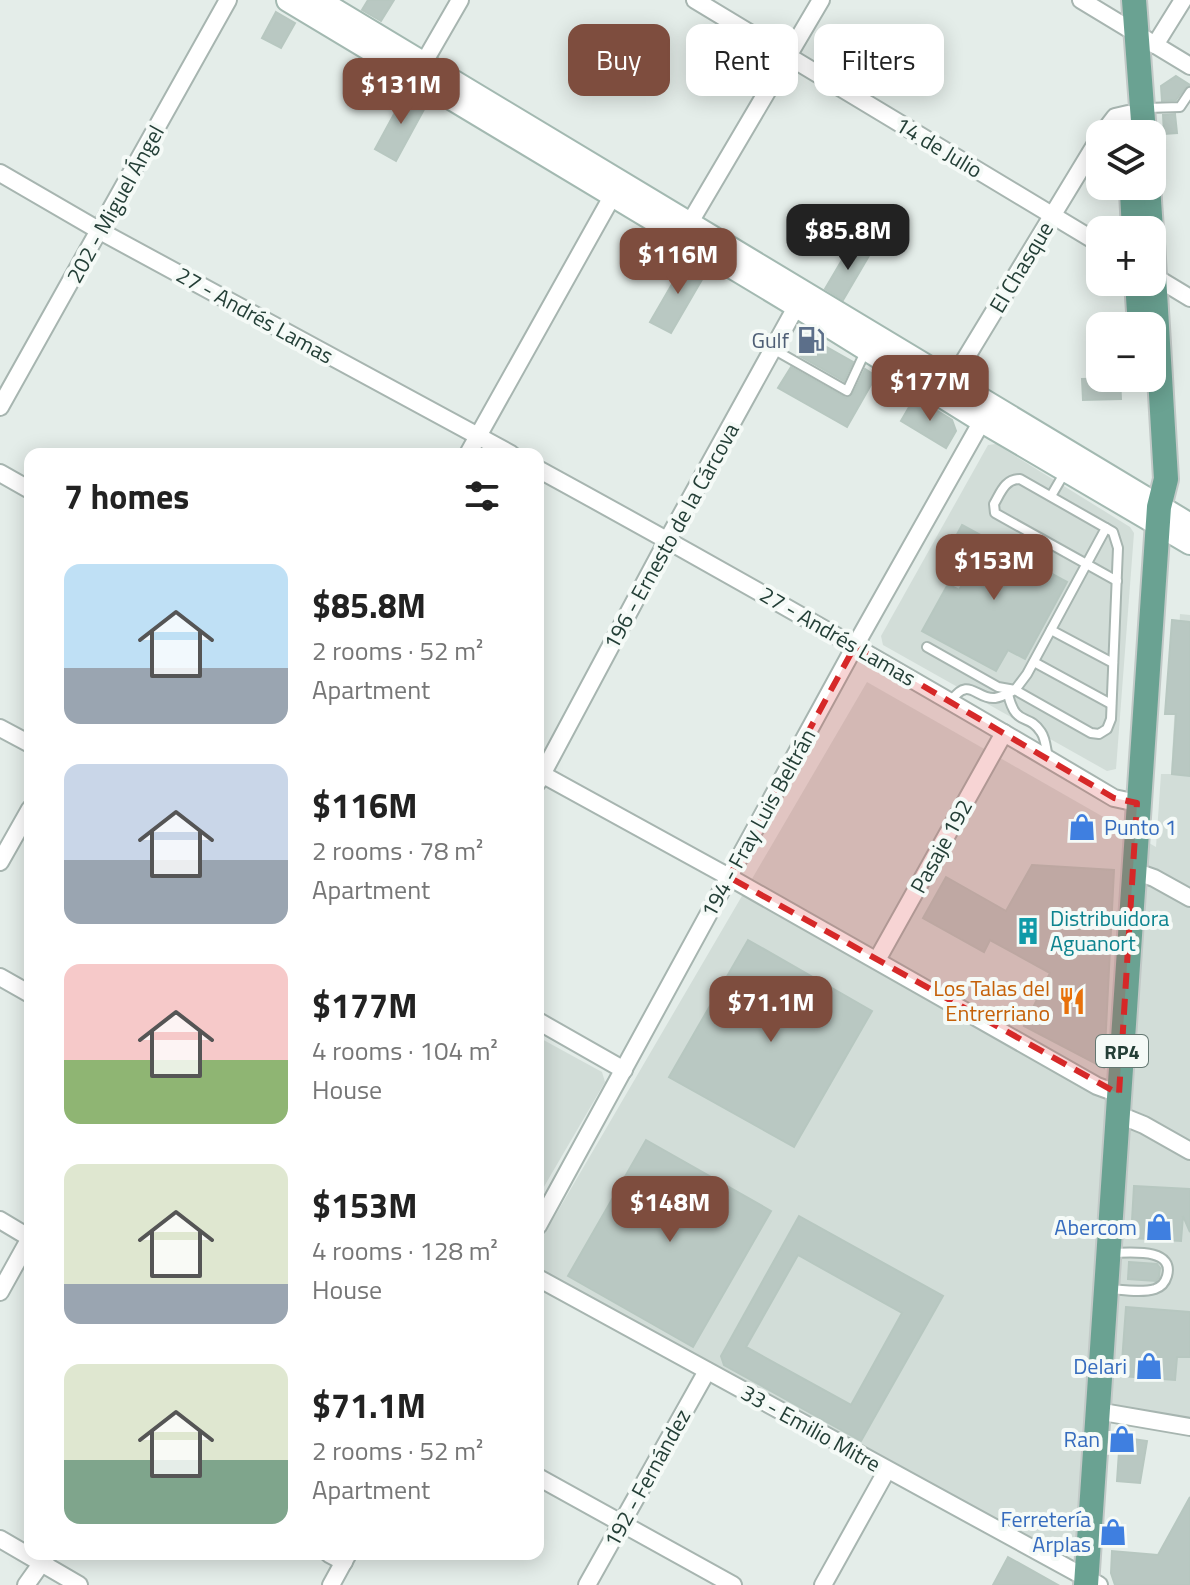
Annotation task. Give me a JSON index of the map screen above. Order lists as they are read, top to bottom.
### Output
{
  "streets": {
    "main road": ["RP4"],
    "street": [
      "14 de Julio",
      "202 - Miguel Ángel",
      "El Chasque",
      "27 - Andrés Lamas",
      "196 - Ernesto de la Cárcova",
      "194 - Fray Luis Beltrán",
      "Pasaje 192",
      "33 - Emilio Mitre",
      "192 - Fernández"
    ]
  },
  "crossings": [
    ["14 de Julio", "El Chasque"],
    ["202 - Miguel Ángel", "27 - Andrés Lamas"],
    ["27 - Andrés Lamas", "196 - Ernesto de la Cárcova"],
    ["27 - Andrés Lamas", "194 - Fray Luis Beltrán"],
    ["27 - Andrés Lamas", "Pasaje 192"],
    ["27 - Andrés Lamas", "RP4"],
    ["RP4", "33 - Emilio Mitre"],
    ["33 - Emilio Mitre", "192 - Fernández"]
  ],
  "places": {
    "fuel station": ["Gulf"],
    "shop": [
      "Punto 1",
      "Abercom",
      "Delari",
      "Ran",
      "Ferretería Arplas"
    ],
    "building": ["Distribuidora Aguanort"],
    "restaurant": ["Los Talas del Entrerriano"]
  },
  "page": {
    "chip": ["Buy", "Rent", "Filters"],
    "price": [
      "$131M",
      "$85.8M",
      "$116M",
      "$177M",
      "$153M",
      "$71.1M",
      "$148M"
    ],
    "map_buttons": ["+", "−"],
    "heading": "7 homes",
    "list": [
      {
        "name": "$85.8M",
        "note": "2 rooms · 52 m² · Apartment"
      },
      {
        "name": "$116M",
        "note": "2 rooms · 78 m² · Apartment"
      },
      {
        "name": "$177M",
        "note": "4 rooms · 104 m² · House"
      },
      {
        "name": "$153M",
        "note": "4 rooms · 128 m² · House"
      },
      {
        "name": "$71.1M",
        "note": "2 rooms · 52 m² · Apartment"
      }
    ]
  }
}
